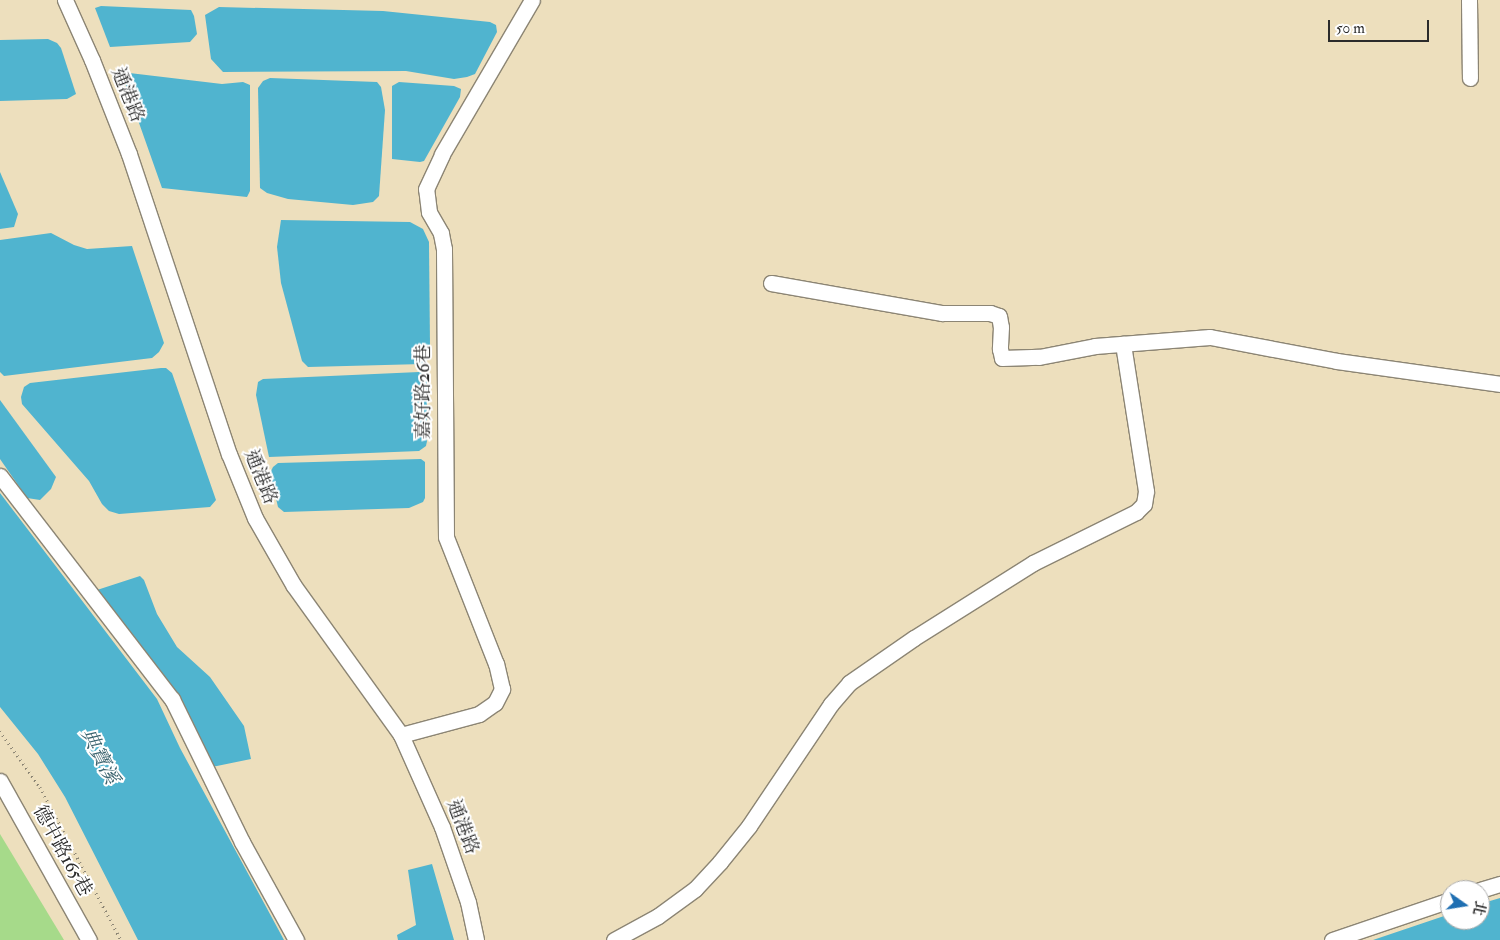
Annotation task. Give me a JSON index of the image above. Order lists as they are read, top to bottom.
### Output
{
  "streets": {
    "street": ["通港路", "嘉好路26巷", "德中路165巷"]
  },
  "crossings": [
    ["通港路", "嘉好路26巷"]
  ],
  "water": ["典寶溪"],
  "scale_bar": "50 m",
  "north": "right"
}
